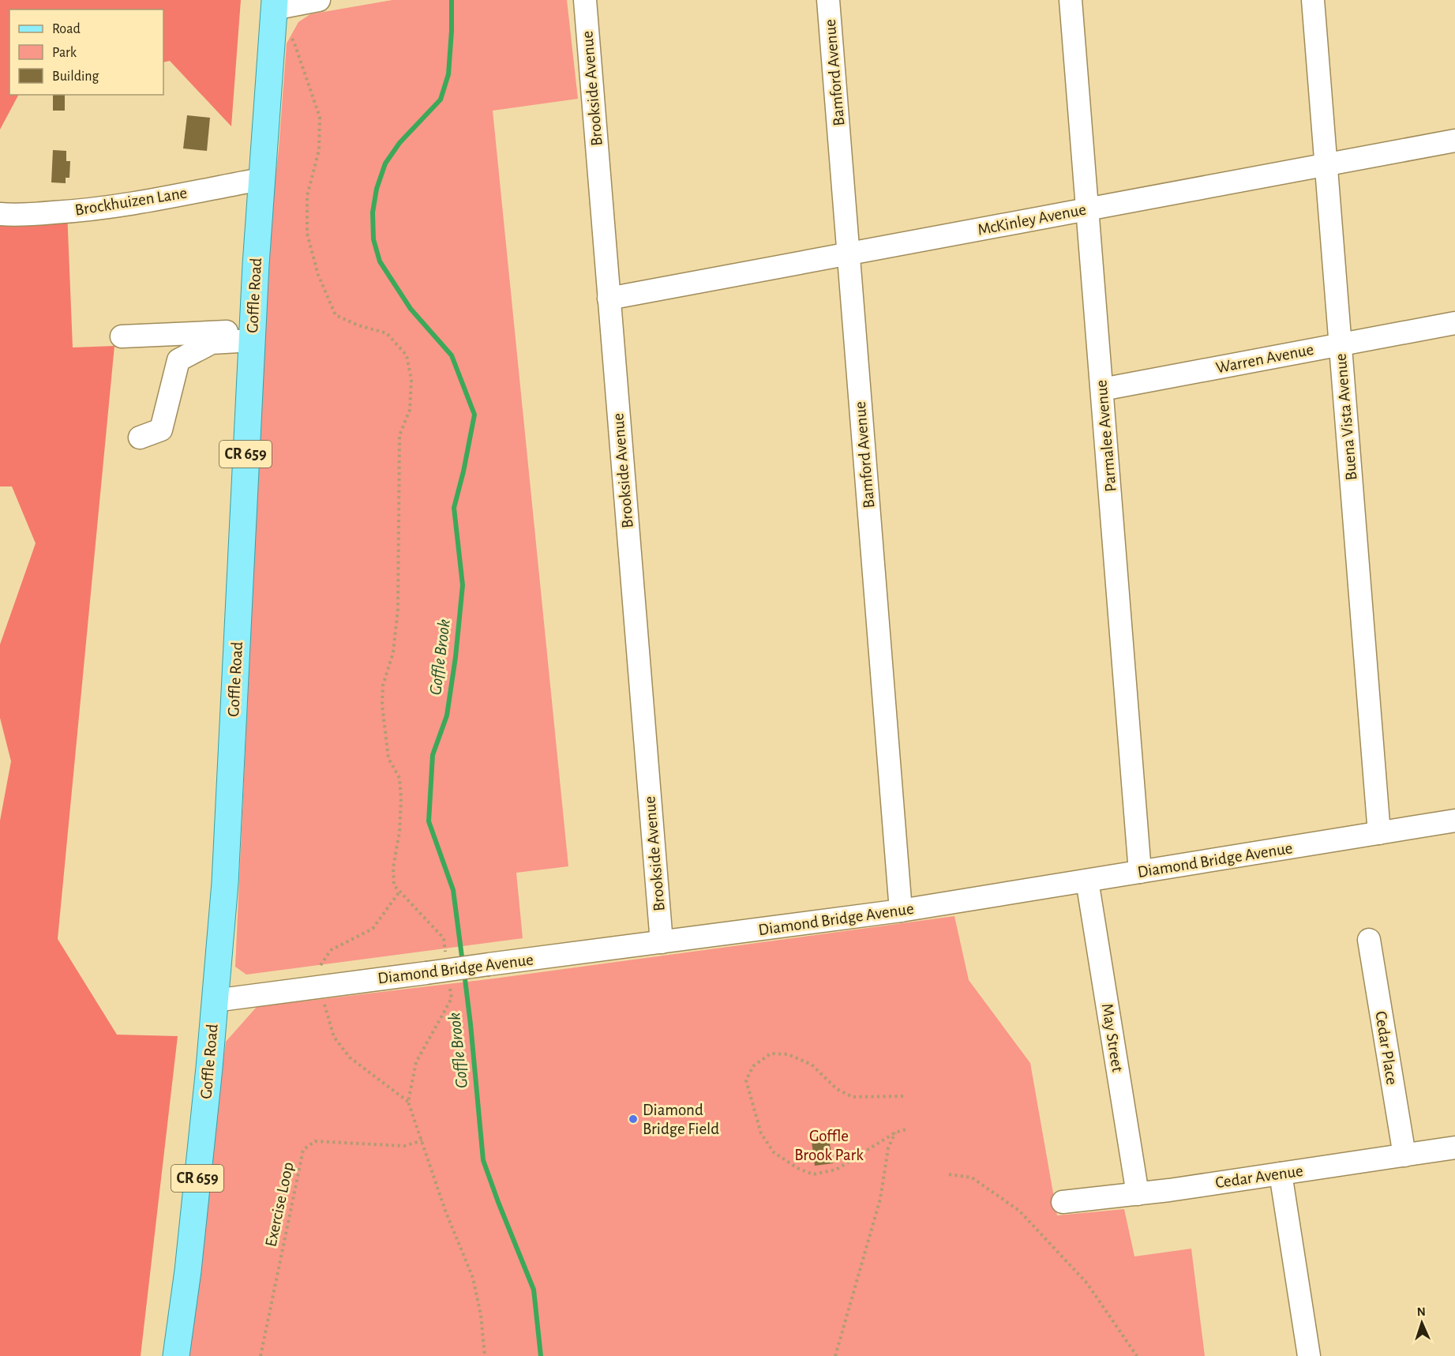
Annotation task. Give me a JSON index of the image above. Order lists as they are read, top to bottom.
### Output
{
  "streets": {
    "main road": ["Goffle Road", "CR 659"],
    "street": [
      "Bamford Avenue",
      "Brookside Avenue",
      "Brockhuizen Lane",
      "McKinley Avenue",
      "Warren Avenue",
      "Buena Vista Avenue",
      "Parmalee Avenue",
      "Diamond Bridge Avenue",
      "May Street",
      "Cedar Place",
      "Cedar Avenue"
    ],
    "path": ["Exercise Loop"]
  },
  "crossings": [
    ["Bamford Avenue", "McKinley Avenue"],
    ["Bamford Avenue", "Diamond Bridge Avenue"],
    ["Brookside Avenue", "McKinley Avenue"],
    ["Brookside Avenue", "Diamond Bridge Avenue"],
    ["Brockhuizen Lane", "Goffle Road"],
    ["McKinley Avenue", "Buena Vista Avenue"],
    ["McKinley Avenue", "Parmalee Avenue"],
    ["Goffle Road", "Diamond Bridge Avenue"],
    ["Warren Avenue", "Buena Vista Avenue"],
    ["Warren Avenue", "Parmalee Avenue"],
    ["Buena Vista Avenue", "Diamond Bridge Avenue"],
    ["Parmalee Avenue", "Diamond Bridge Avenue"],
    ["Diamond Bridge Avenue", "May Street"],
    ["May Street", "Cedar Avenue"],
    ["Cedar Place", "Cedar Avenue"]
  ],
  "water": ["Goffle Brook"],
  "parks": ["Goffle Brook Park"],
  "places": ["Diamond Bridge Field"],
  "legend": ["Road", "Park", "Building"],
  "north": "top"
}
